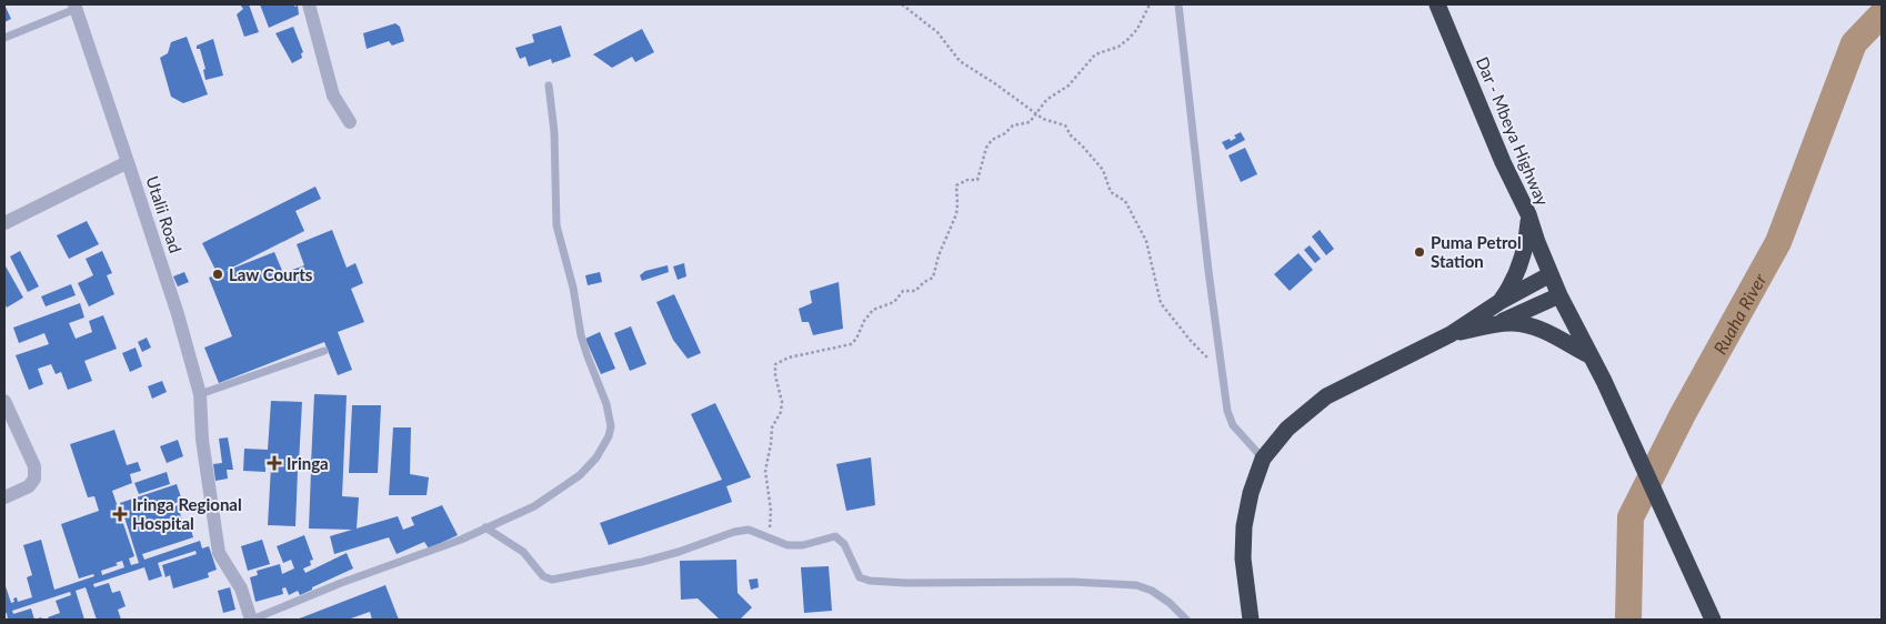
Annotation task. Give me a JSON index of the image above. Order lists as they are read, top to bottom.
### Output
{
  "streets": {
    "highway": ["Dar - Mbeya Highway"],
    "street": ["Utalii Road"]
  },
  "water": ["Ruaha River"],
  "places": {
    "other": ["Puma Petrol Station", "Law Courts"],
    "health": ["Iringa", "Iringa Regional Hospital"]
  }
}
